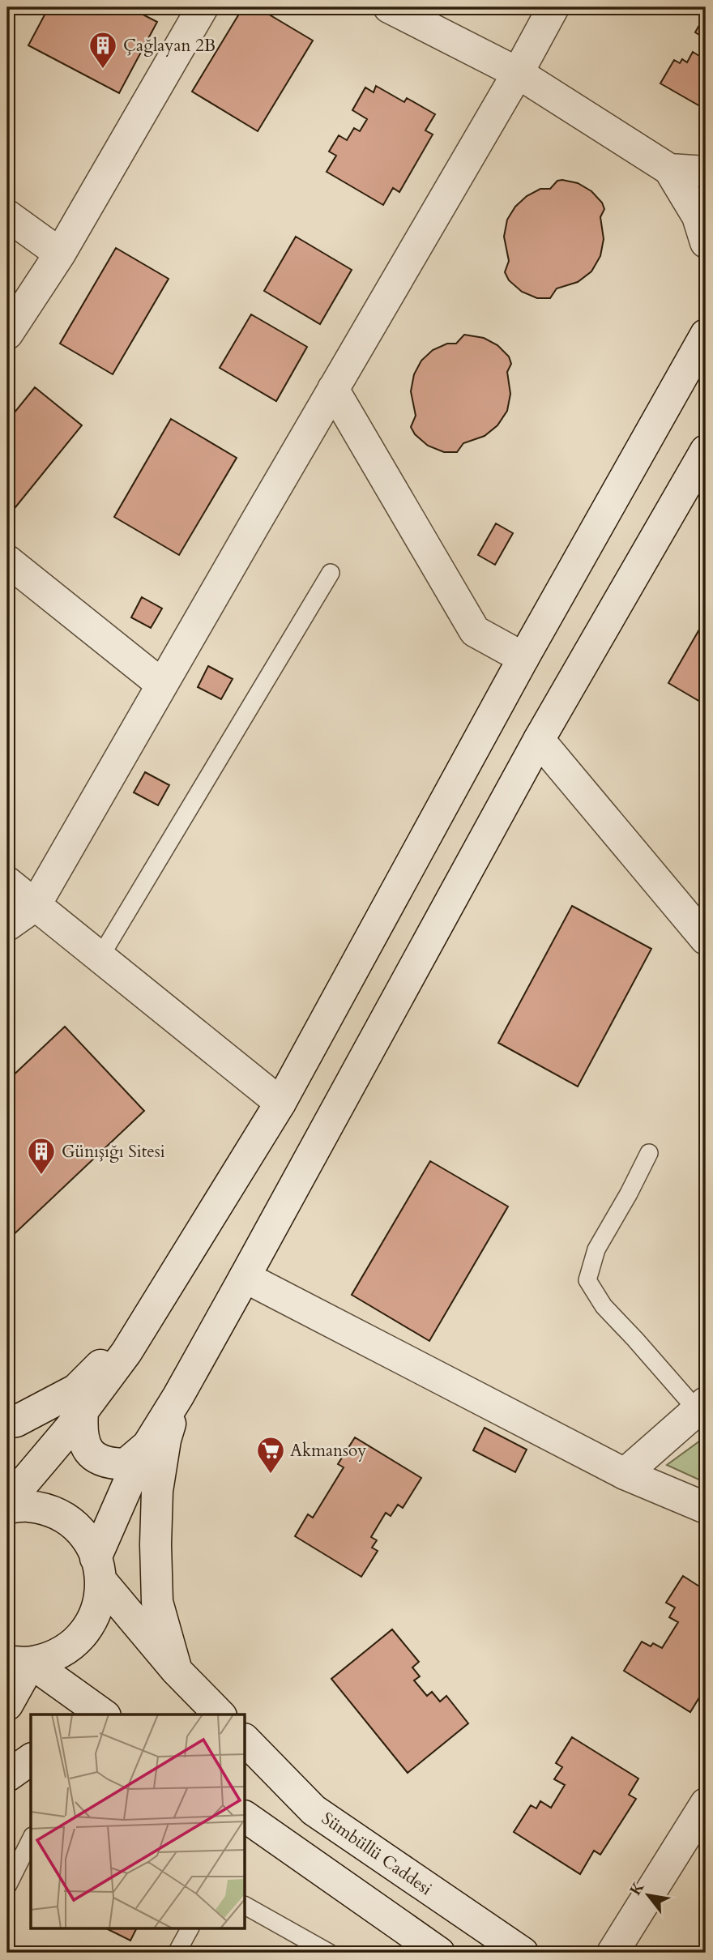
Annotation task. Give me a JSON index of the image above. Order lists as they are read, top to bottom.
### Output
{
  "streets": {
    "main road": ["Sümbüllü Caddesi"]
  },
  "places": {
    "building": ["Çağlayan 2B", "Günışığı Sitesi"],
    "supermarket": ["Akmansoy"]
  },
  "north": "top left"
}
